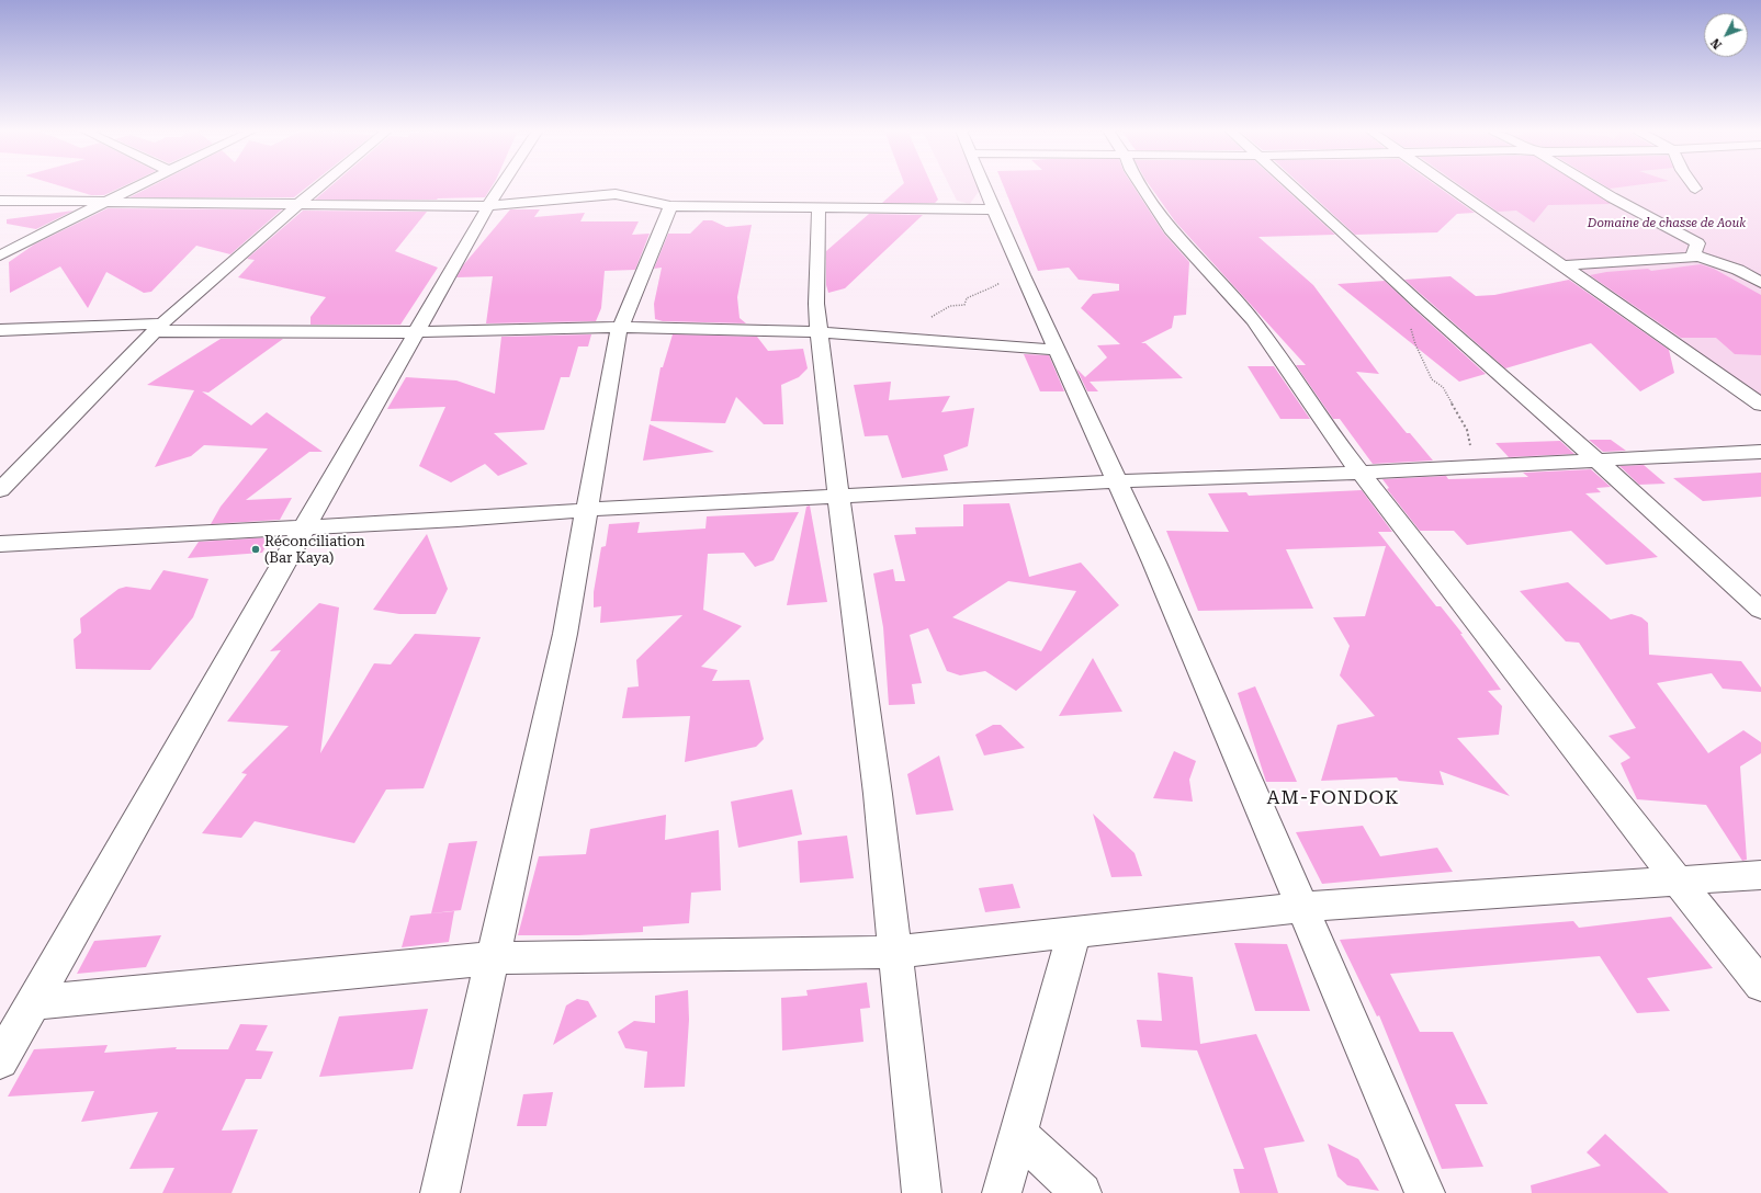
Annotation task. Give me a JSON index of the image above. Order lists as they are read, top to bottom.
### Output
{
  "districts": ["AM-FONDOK"],
  "parks": ["Domaine de chasse de Aouk"],
  "places": ["Réconciliation (Bar Kaya)"],
  "north": "bottom left"
}
